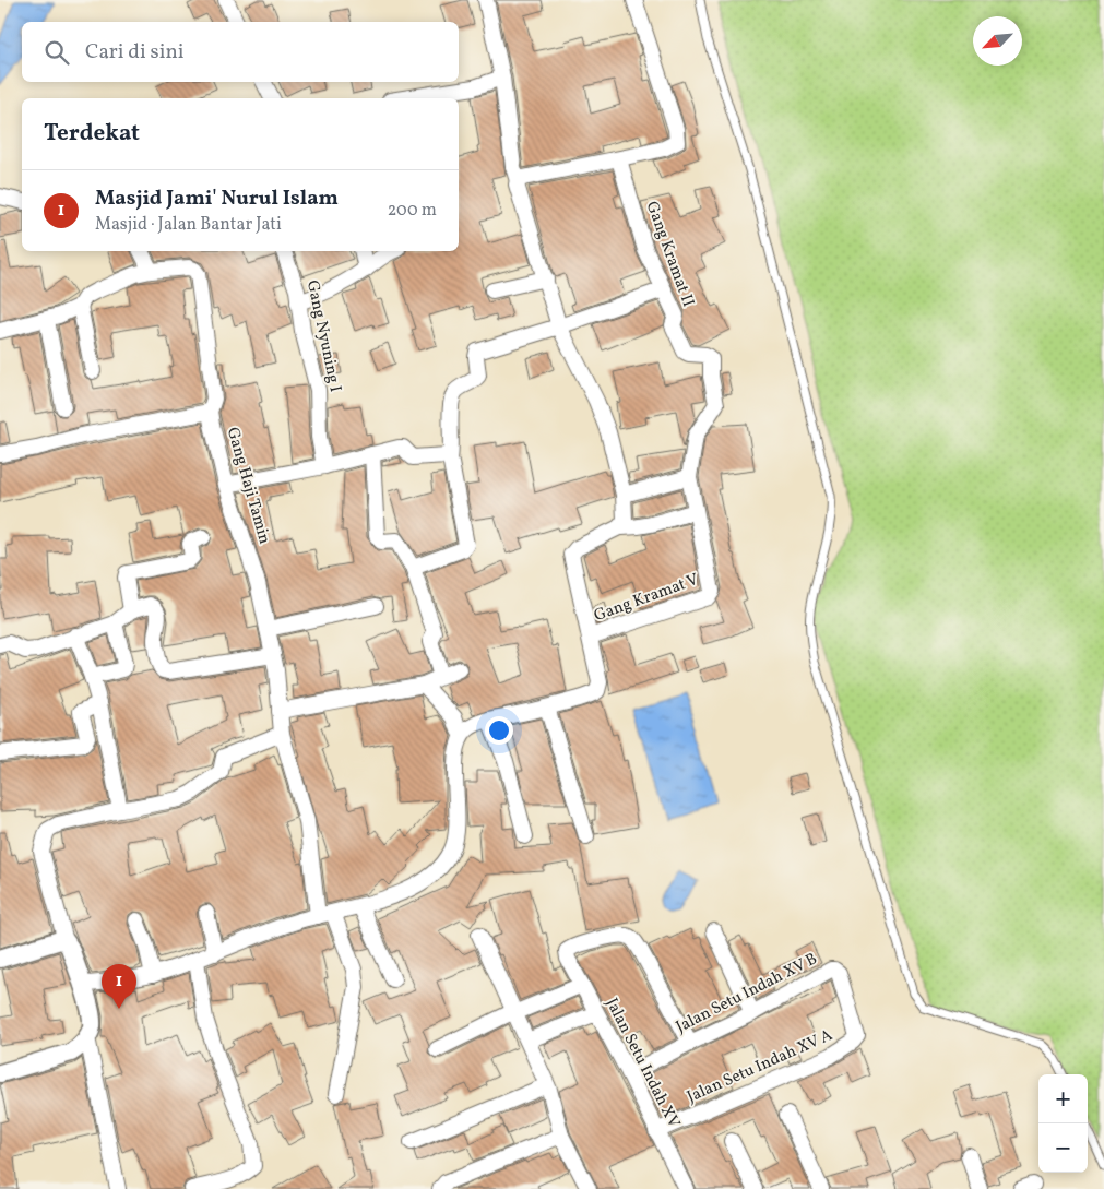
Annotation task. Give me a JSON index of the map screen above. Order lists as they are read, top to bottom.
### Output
{
  "streets": {
    "street": [
      "Gang Kramat II",
      "Gang Nyuning I",
      "Gang Haji Tamin",
      "Gang Kramat V",
      "Jalan Setu Indah XV B",
      "Jalan Setu Indah XV",
      "Jalan Setu Indah XV A"
    ]
  },
  "crossings": [
    ["Gang Kramat II", "Gang Kramat V"],
    ["Jalan Setu Indah XV B", "Jalan Setu Indah XV"],
    ["Jalan Setu Indah XV B", "Jalan Setu Indah XV A"],
    ["Jalan Setu Indah XV", "Jalan Setu Indah XV A"]
  ],
  "north": "bottom left",
  "page": {
    "search": "Cari di sini",
    "heading": "Terdekat",
    "list": [
      {
        "mark": "1",
        "name": "Masjid Jami' Nurul Islam",
        "note": "Masjid · Jalan Bantar Jati",
        "value": "200 m"
      }
    ],
    "pins": "1",
    "map_buttons": ["+", "−"]
  }
}
